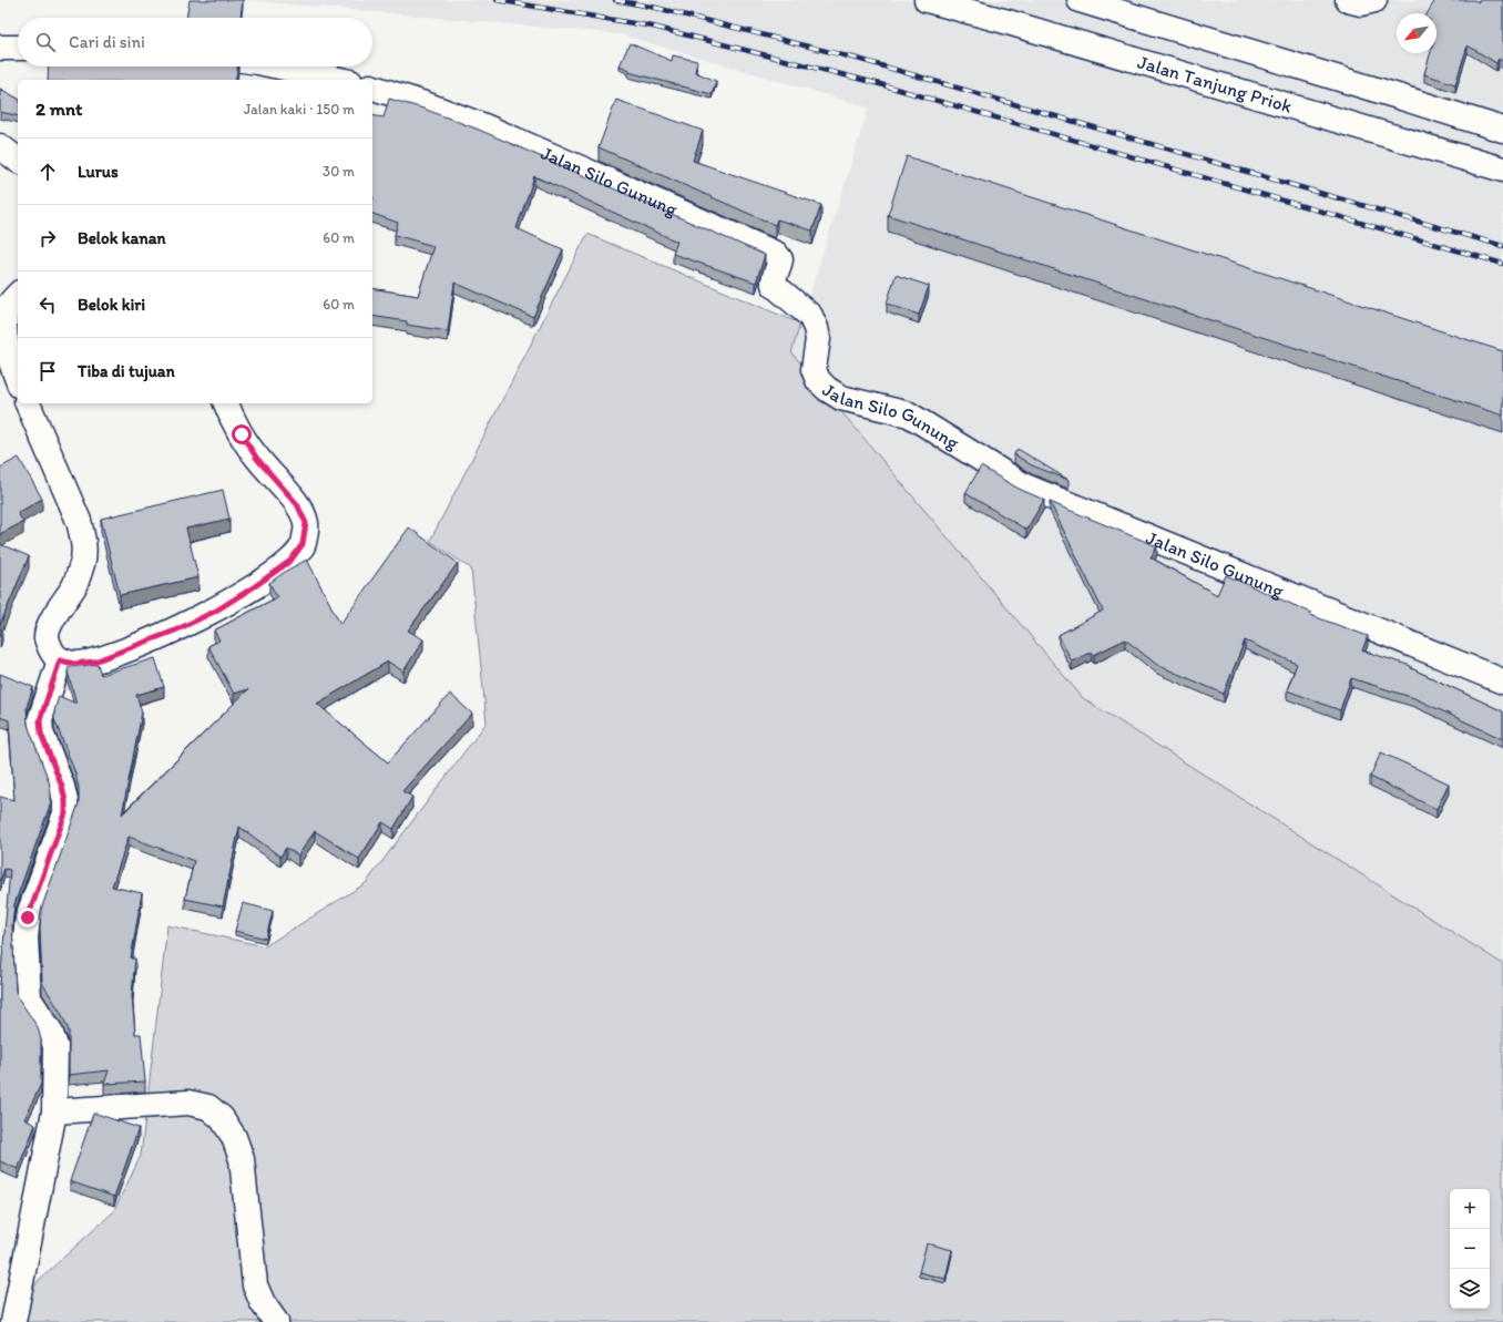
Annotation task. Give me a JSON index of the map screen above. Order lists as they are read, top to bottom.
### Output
{
  "streets": {
    "main road": ["Jalan Tanjung Priok", "Jalan Silo Gunung"]
  },
  "north": "bottom left",
  "page": {
    "search": "Cari di sini",
    "heading": ["2 mnt", "Jalan kaki · 150 m"],
    "list": [
      ["Lurus", "30 m"],
      ["Belok kanan", "60 m"],
      ["Belok kiri", "60 m"],
      "Tiba di tujuan"
    ],
    "map_buttons": ["+", "−"]
  }
}
